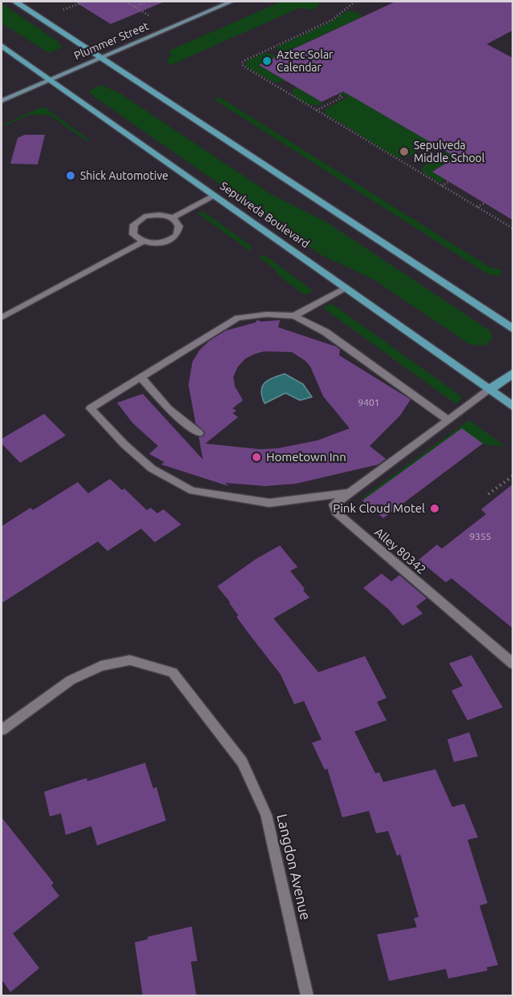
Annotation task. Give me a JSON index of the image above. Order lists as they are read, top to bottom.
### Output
{
  "streets": {
    "main road": ["Plummer Street", "Sepulveda Boulevard"],
    "street": ["Alley 80342", "Langdon Avenue"]
  },
  "crossings": [
    ["Plummer Street", "Sepulveda Boulevard"],
    ["Sepulveda Boulevard", "Alley 80342"]
  ],
  "places": [
    "Aztec Solar Calendar",
    "Sepulveda Middle School",
    "Shick Automotive",
    "Hometown Inn",
    "Pink Cloud Motel"
  ],
  "house_numbers": ["9401", "9355"]
}
